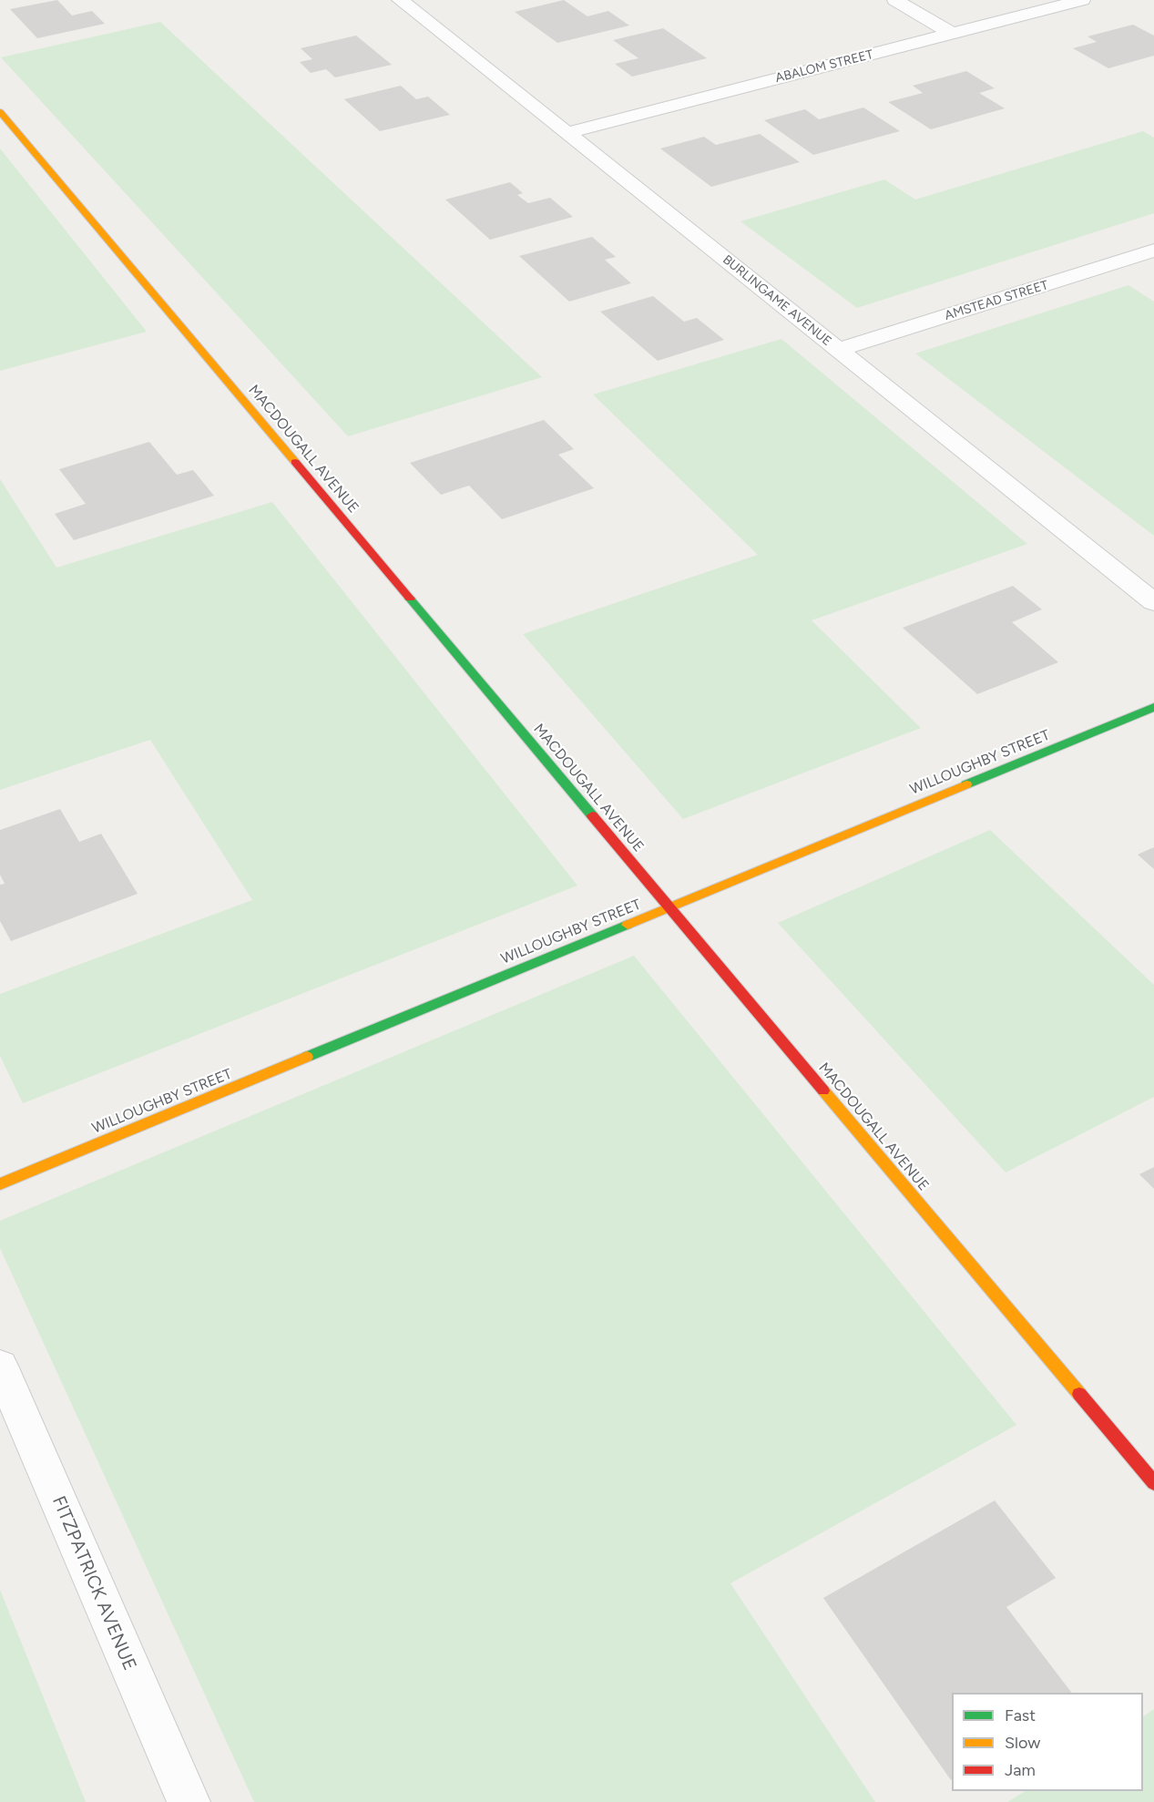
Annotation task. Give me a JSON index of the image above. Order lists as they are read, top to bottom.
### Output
{
  "streets": {
    "street": [
      "ABALOM STREET",
      "BURLINGAME AVENUE",
      "AMSTEAD STREET",
      "MACDOUGALL AVENUE",
      "WILLOUGHBY STREET",
      "FITZPATRICK AVENUE"
    ]
  },
  "crossings": [
    ["ABALOM STREET", "BURLINGAME AVENUE"],
    ["BURLINGAME AVENUE", "AMSTEAD STREET"],
    ["MACDOUGALL AVENUE", "WILLOUGHBY STREET"]
  ],
  "legend": ["Fast", "Slow", "Jam"]
}
